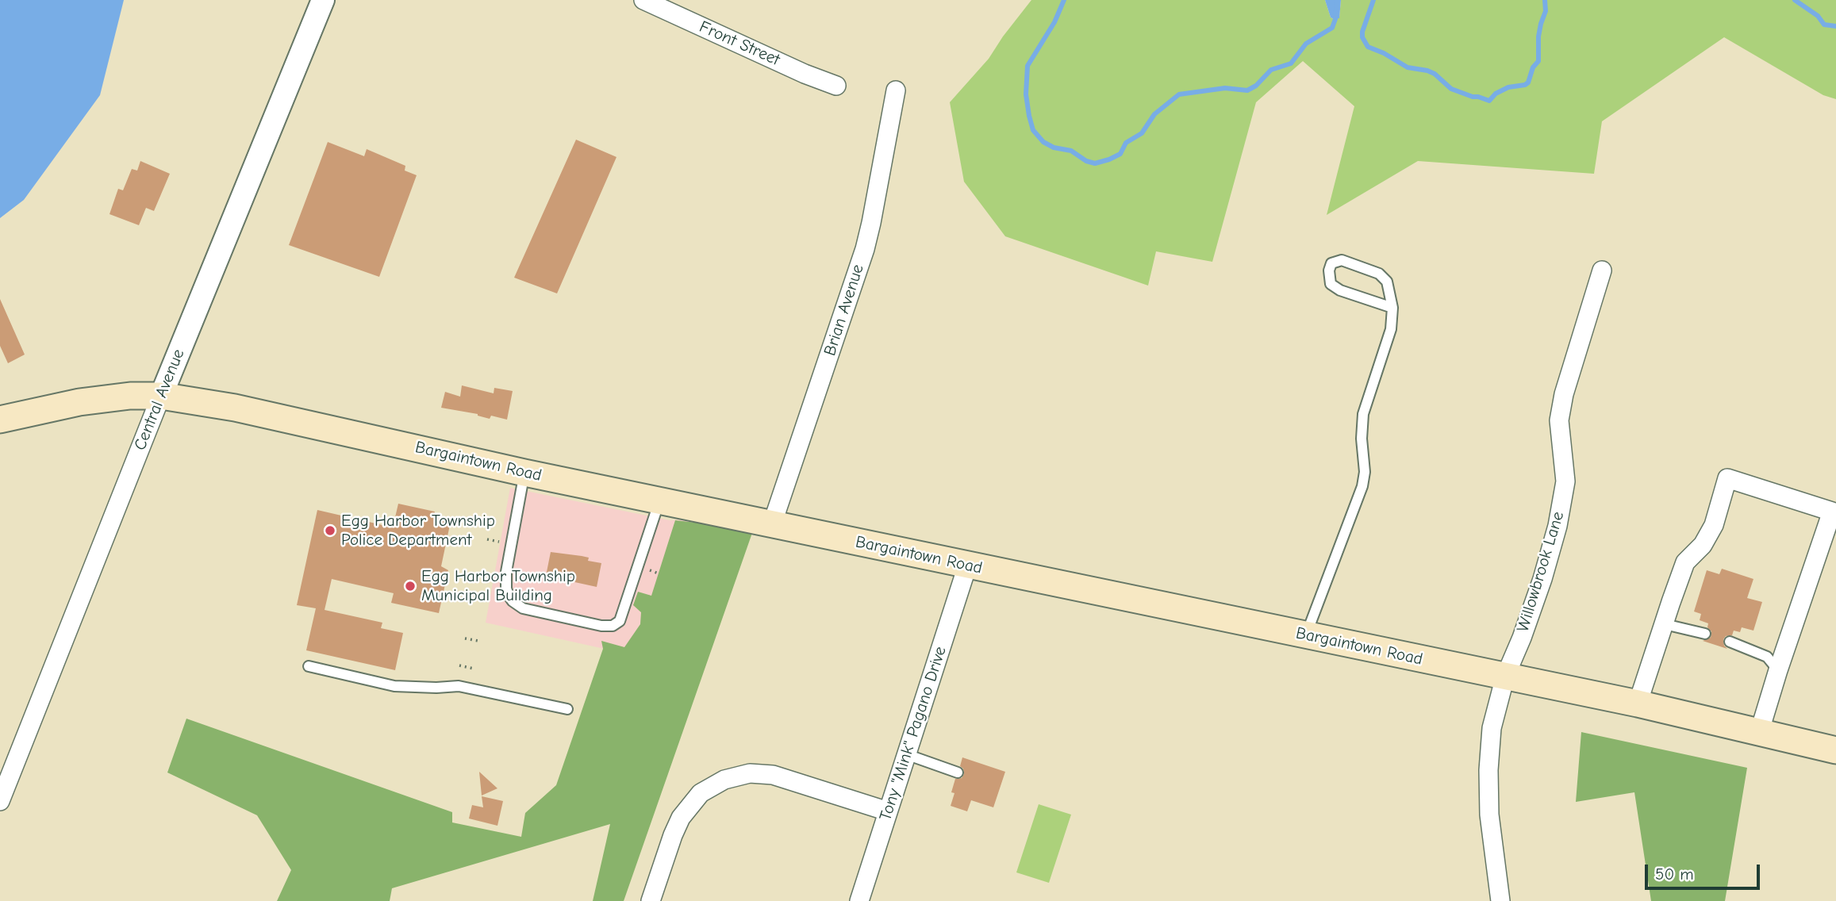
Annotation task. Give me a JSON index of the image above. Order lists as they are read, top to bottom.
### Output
{
  "streets": {
    "main road": ["Bargaintown Road"],
    "street": [
      "Front Street",
      "Brian Avenue",
      "Central Avenue",
      "Willowbrook Lane",
      "Tony \"Mink\" Pagano Drive"
    ]
  },
  "crossings": [
    ["Brian Avenue", "Bargaintown Road"],
    ["Central Avenue", "Bargaintown Road"],
    ["Bargaintown Road", "Willowbrook Lane"],
    ["Bargaintown Road", "Tony \"Mink\" Pagano Drive"]
  ],
  "places": ["Egg Harbor Township Police Department", "Egg Harbor Township Municipal Building"],
  "scale_bar": "50 m"
}
